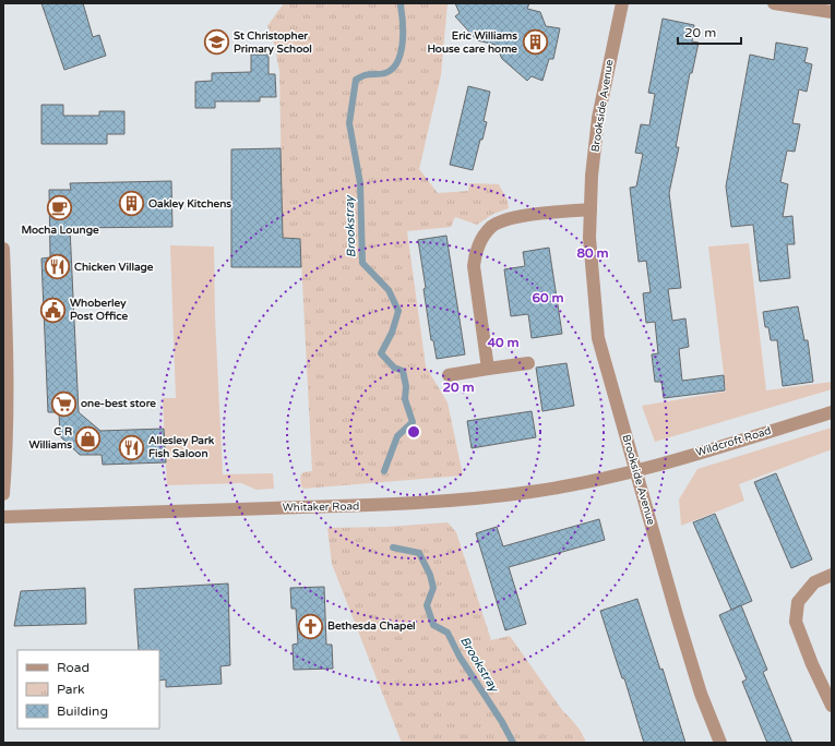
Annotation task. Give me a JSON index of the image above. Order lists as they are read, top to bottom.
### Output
{
  "streets": {
    "street": ["Brookside Avenue", "Wildcroft Road", "Whitaker Road"]
  },
  "crossings": [
    ["Brookside Avenue", "Wildcroft Road"],
    ["Brookside Avenue", "Whitaker Road"],
    ["Wildcroft Road", "Whitaker Road"]
  ],
  "water": ["Brookstray"],
  "places": {
    "school or university": ["St Christopher Primary School"],
    "building": ["Eric Williams House care home", "Oakley Kitchens"],
    "cafe": ["Mocha Lounge"],
    "restaurant": ["Chicken Village", "Allesley Park Fish Saloon"],
    "public building": ["Whoberley Post Office"],
    "supermarket": ["one-best store"],
    "shop": ["C R Williams"],
    "church": ["Bethesda Chapel"]
  },
  "legend": ["Road", "Park", "Building"],
  "scale_bar": "20 m",
  "rings": [
    "80 m",
    "60 m",
    "40 m",
    "20 m"
  ]
}
